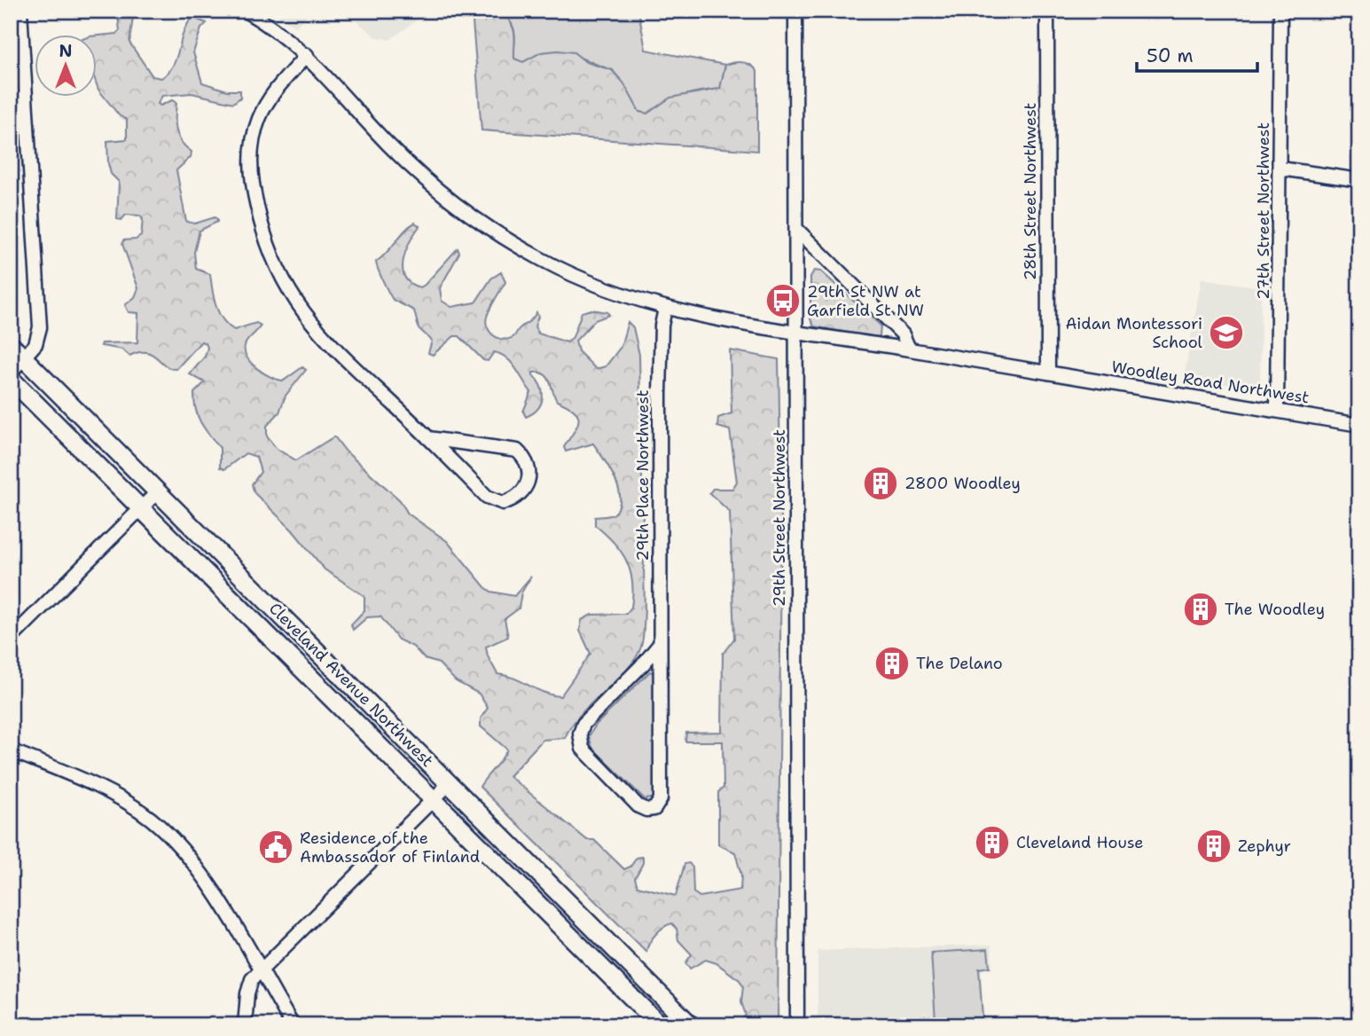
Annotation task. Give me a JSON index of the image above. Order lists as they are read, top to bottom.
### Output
{
  "streets": {
    "main road": ["Cleveland Avenue Northwest"],
    "street": [
      "28th Street Northwest",
      "27th Street Northwest",
      "Woodley Road Northwest",
      "29th Place Northwest",
      "29th Street Northwest"
    ]
  },
  "crossings": [
    ["28th Street Northwest", "Woodley Road Northwest"],
    ["27th Street Northwest", "Woodley Road Northwest"],
    ["Woodley Road Northwest", "29th Place Northwest"],
    ["Woodley Road Northwest", "29th Street Northwest"]
  ],
  "places": {
    "bus stop": ["29th St NW at Garfield St NW"],
    "school or university": ["Aidan Montessori School"],
    "building": [
      "2800 Woodley",
      "The Woodley",
      "The Delano",
      "Cleveland House",
      "Zephyr"
    ],
    "public building": ["Residence of the Ambassador of Finland"]
  },
  "scale_bar": "50 m",
  "north": "top"
}
